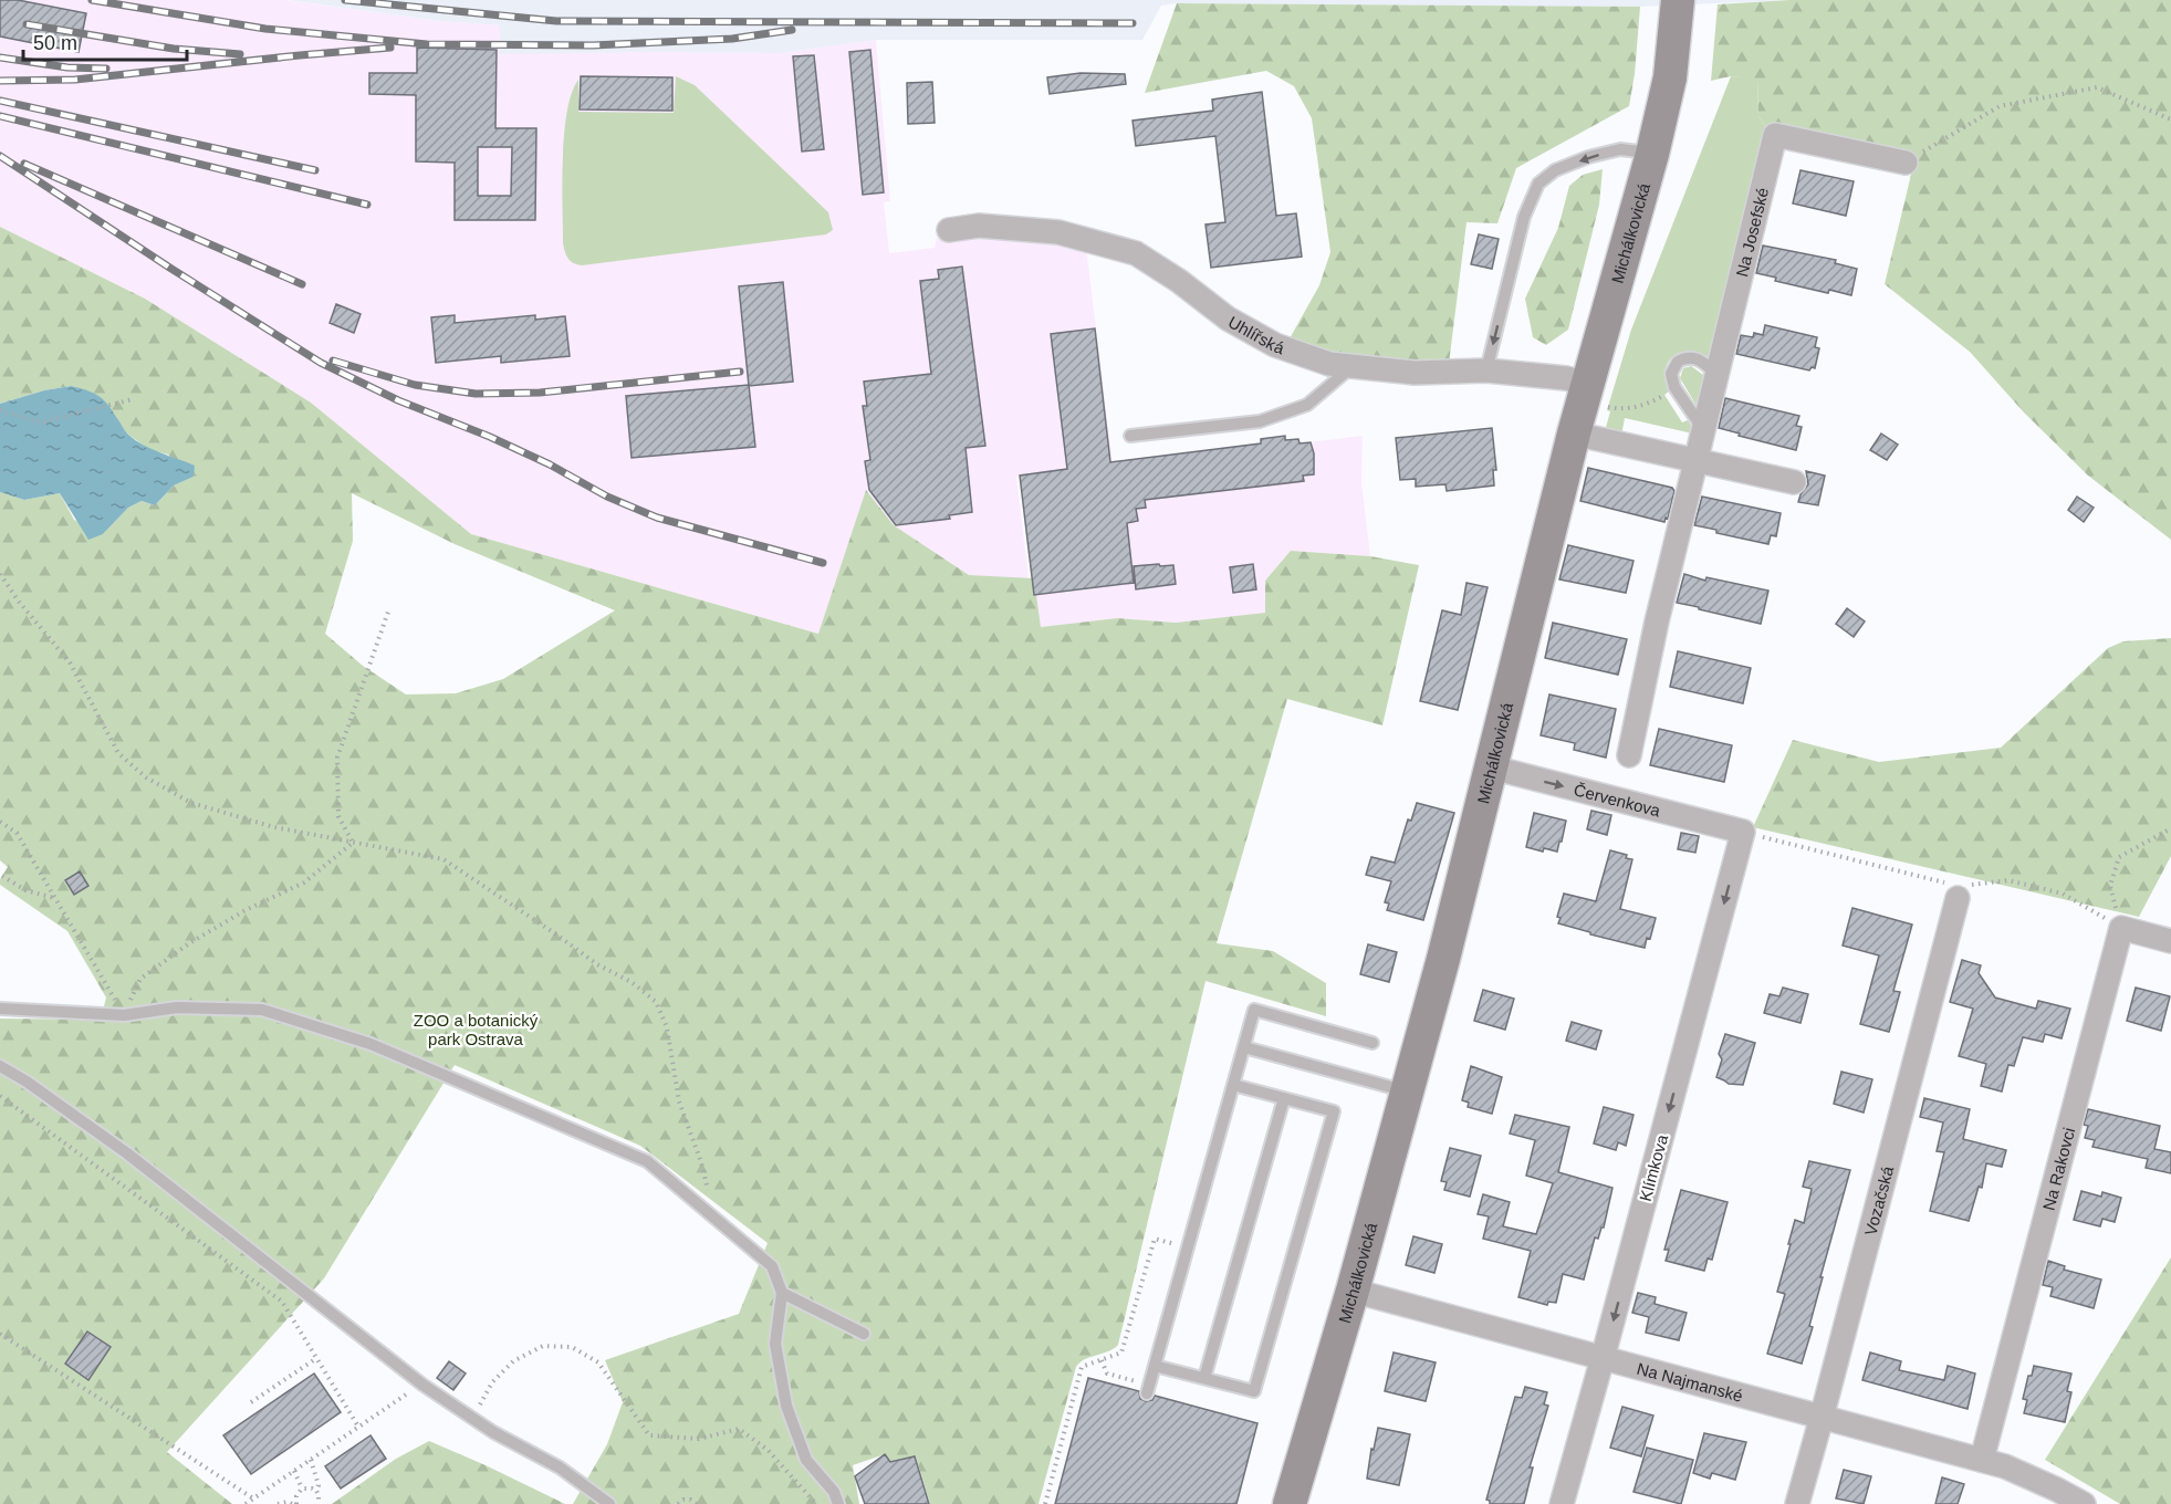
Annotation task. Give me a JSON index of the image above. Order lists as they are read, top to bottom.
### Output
{
  "streets": {
    "street": [
      "Na Josefské",
      "Michálkovická",
      "Uhlířská",
      "Červenkova",
      "Klímkova",
      "Na Rakovci",
      "Vozačská",
      "Na Najmanské"
    ]
  },
  "crossings": [
    ["Michálkovická", "Uhlířská"],
    ["Michálkovická", "Červenkova"],
    ["Michálkovická", "Na Najmanské"],
    ["Červenkova", "Klímkova"],
    ["Klímkova", "Na Najmanské"],
    ["Na Rakovci", "Na Najmanské"],
    ["Vozačská", "Na Najmanské"]
  ],
  "one_way": ["Červenkova", "Klímkova"],
  "parks": ["ZOO a botanický park Ostrava"],
  "scale_bar": "50 m"
}
